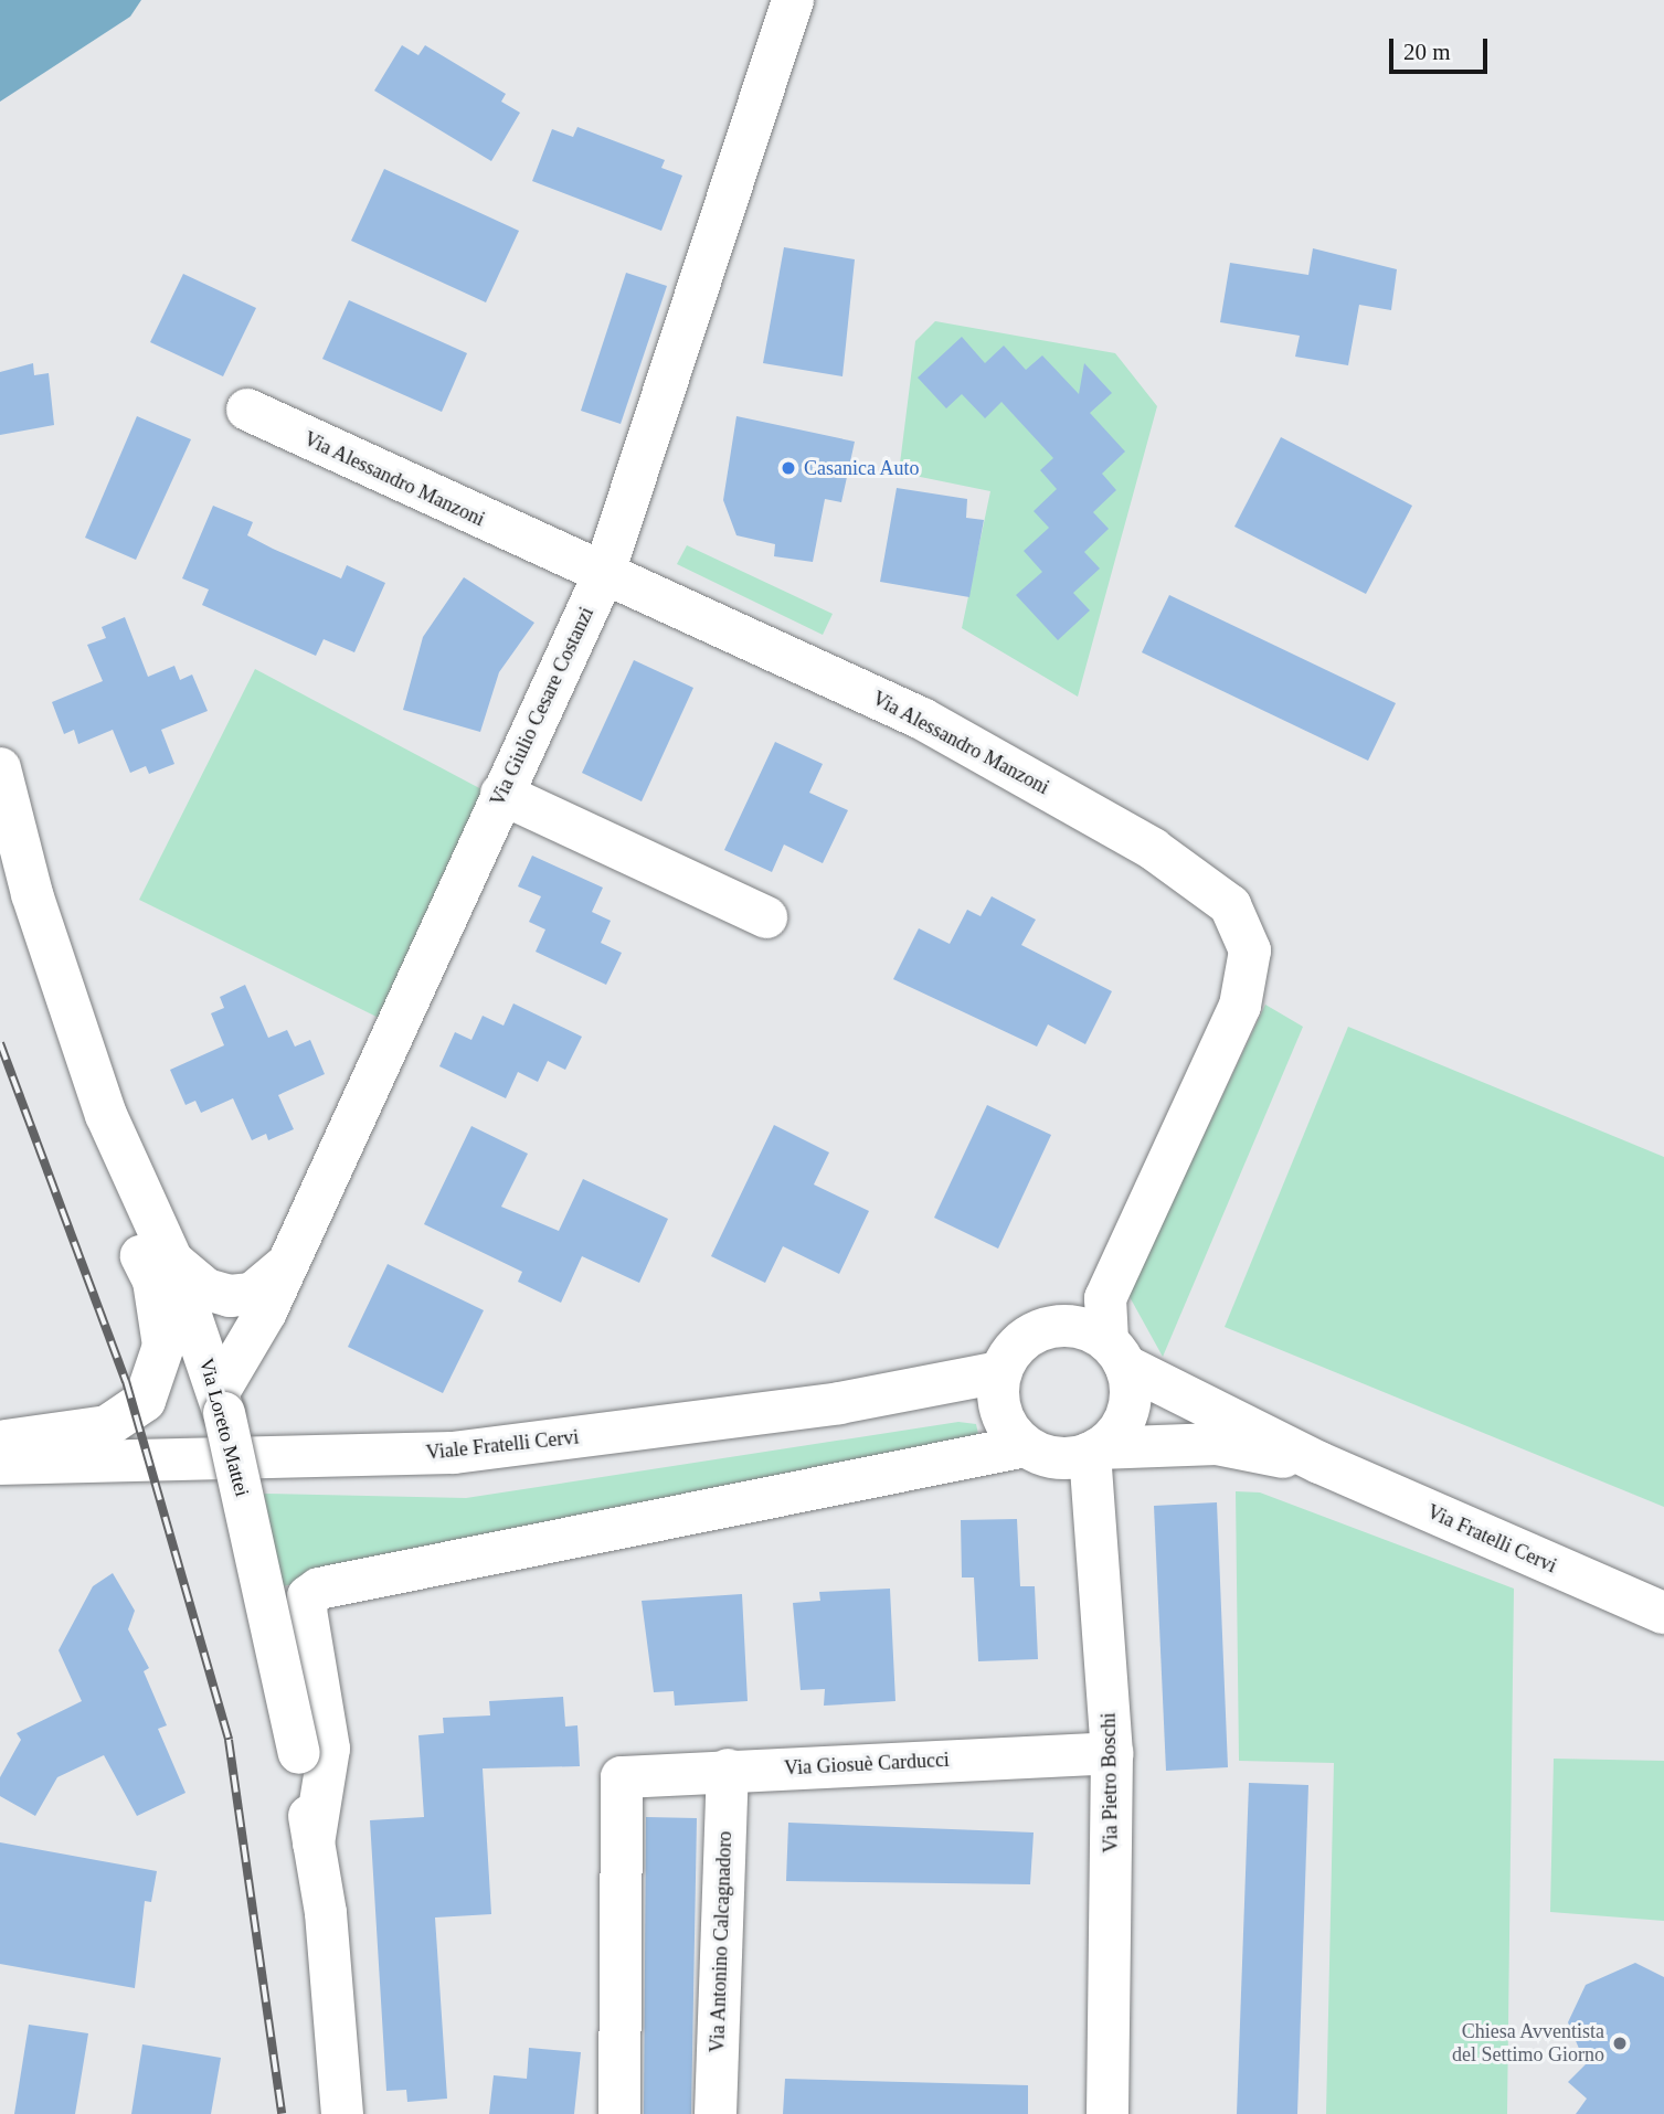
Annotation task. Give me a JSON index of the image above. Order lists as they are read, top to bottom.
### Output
{
  "streets": {
    "street": [
      "Via Alessandro Manzoni",
      "Via Giulio Cesare Costanzi",
      "Via Loreto Mattei",
      "Viale Fratelli Cervi",
      "Via Fratelli Cervi",
      "Via Giosuè Carducci",
      "Via Pietro Boschi",
      "Via Antonino Calcagnadoro"
    ]
  },
  "crossings": [
    ["Via Alessandro Manzoni", "Via Giulio Cesare Costanzi"],
    ["Via Alessandro Manzoni", "Viale Fratelli Cervi"],
    ["Via Alessandro Manzoni", "Via Fratelli Cervi"],
    ["Via Alessandro Manzoni", "Via Pietro Boschi"],
    ["Via Giulio Cesare Costanzi", "Via Loreto Mattei"],
    ["Viale Fratelli Cervi", "Via Fratelli Cervi"],
    ["Viale Fratelli Cervi", "Via Pietro Boschi"],
    ["Via Fratelli Cervi", "Via Pietro Boschi"],
    ["Via Giosuè Carducci", "Via Pietro Boschi"],
    ["Via Giosuè Carducci", "Via Antonino Calcagnadoro"]
  ],
  "places": ["Casanica Auto", "Chiesa Avventista del Settimo Giorno"],
  "scale_bar": "20 m"
}
